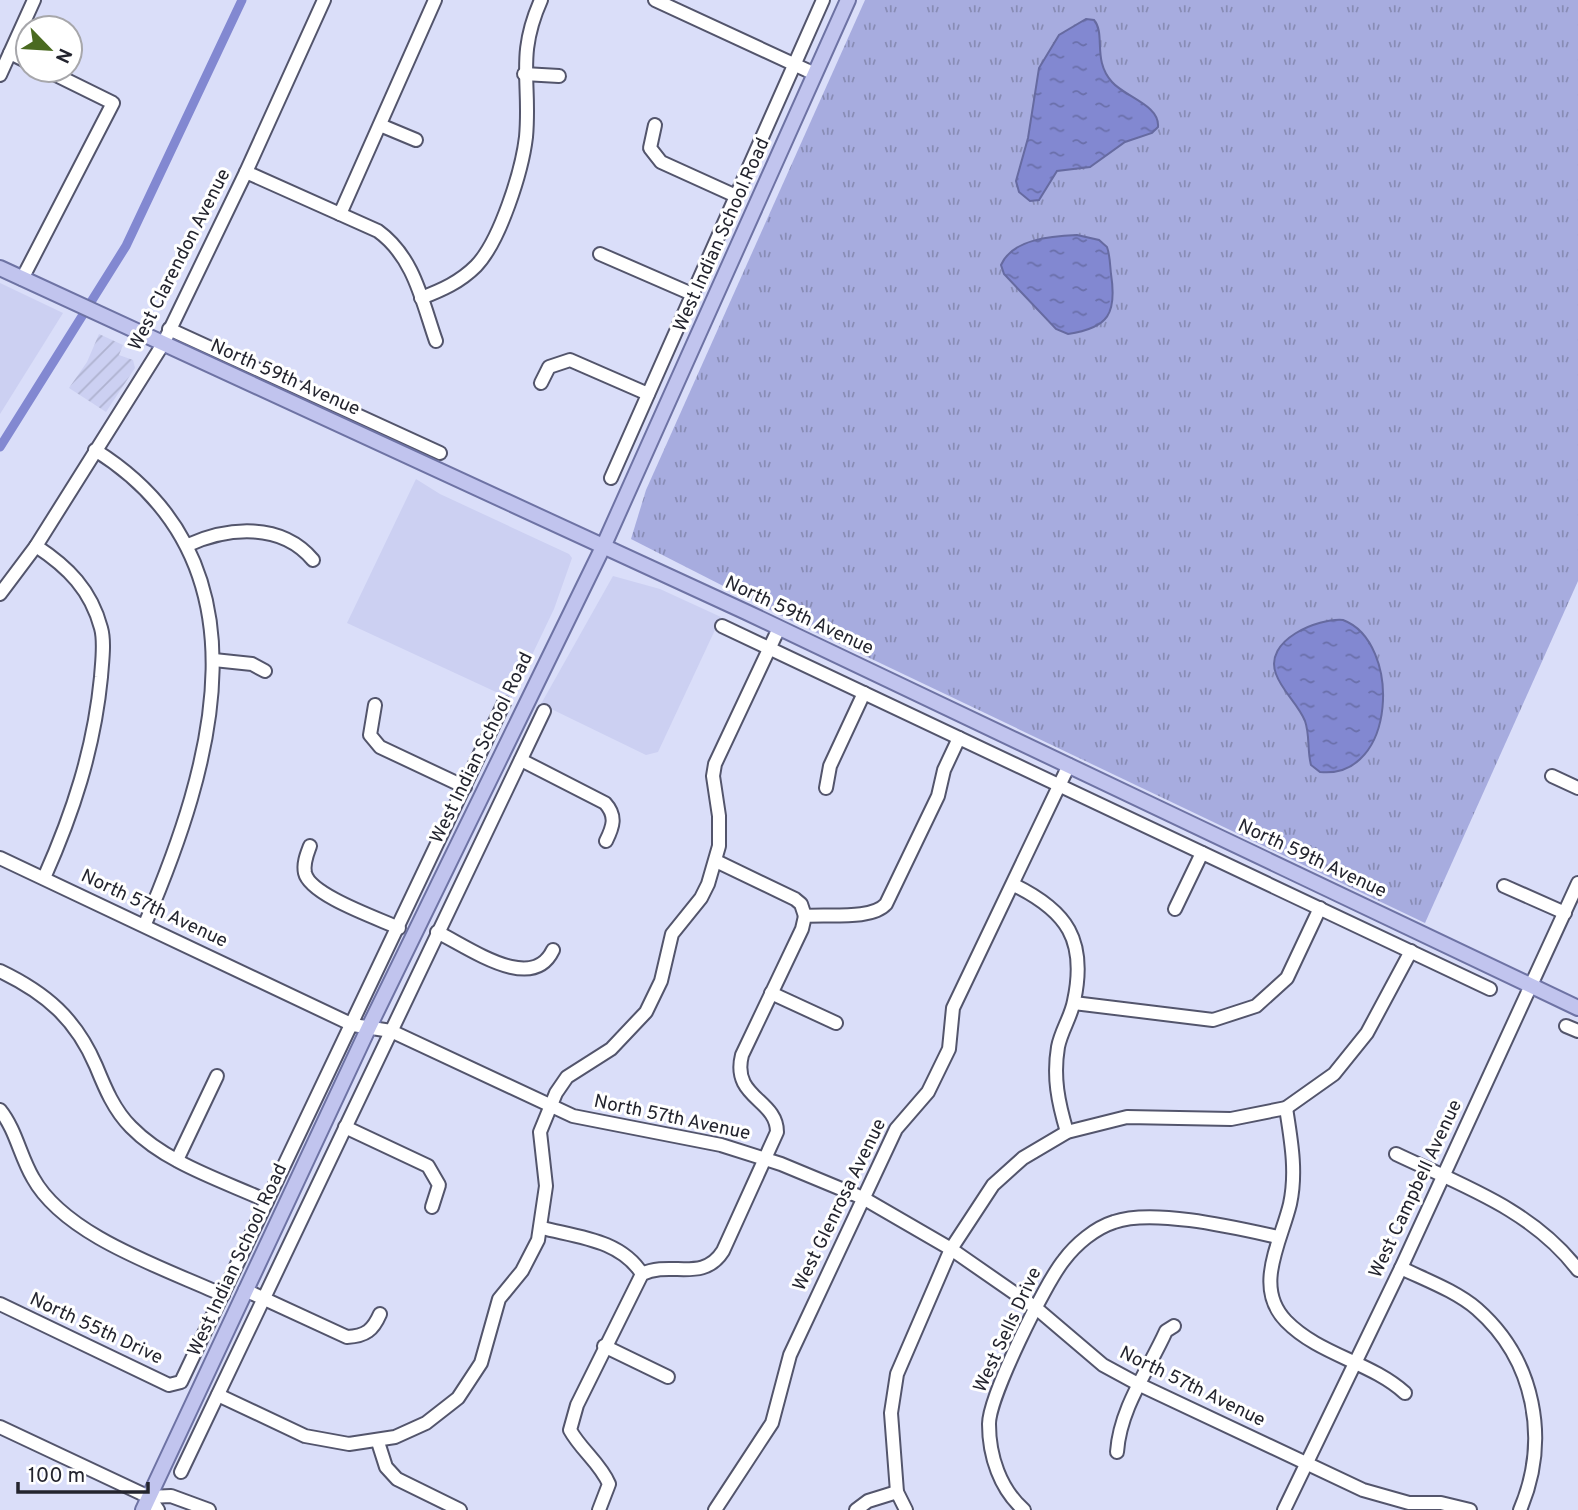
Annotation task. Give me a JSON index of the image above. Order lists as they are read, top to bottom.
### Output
{
  "streets": {
    "main road": ["West Indian School Road", "North 59th Avenue"],
    "street": [
      "West Clarendon Avenue",
      "North 57th Avenue",
      "West Campbell Avenue",
      "West Glenrosa Avenue",
      "North 55th Drive",
      "West Sells Drive"
    ]
  },
  "crossings": [
    ["West Indian School Road", "North 59th Avenue"],
    ["West Indian School Road", "North 57th Avenue"],
    ["West Indian School Road", "North 55th Drive"],
    ["West Clarendon Avenue", "North 59th Avenue"],
    ["North 59th Avenue", "West Campbell Avenue"],
    ["North 59th Avenue", "West Glenrosa Avenue"],
    ["North 57th Avenue", "West Campbell Avenue"],
    ["North 57th Avenue", "West Glenrosa Avenue"],
    ["North 57th Avenue", "West Sells Drive"]
  ],
  "scale_bar": "100 m",
  "north": "bottom right"
}
